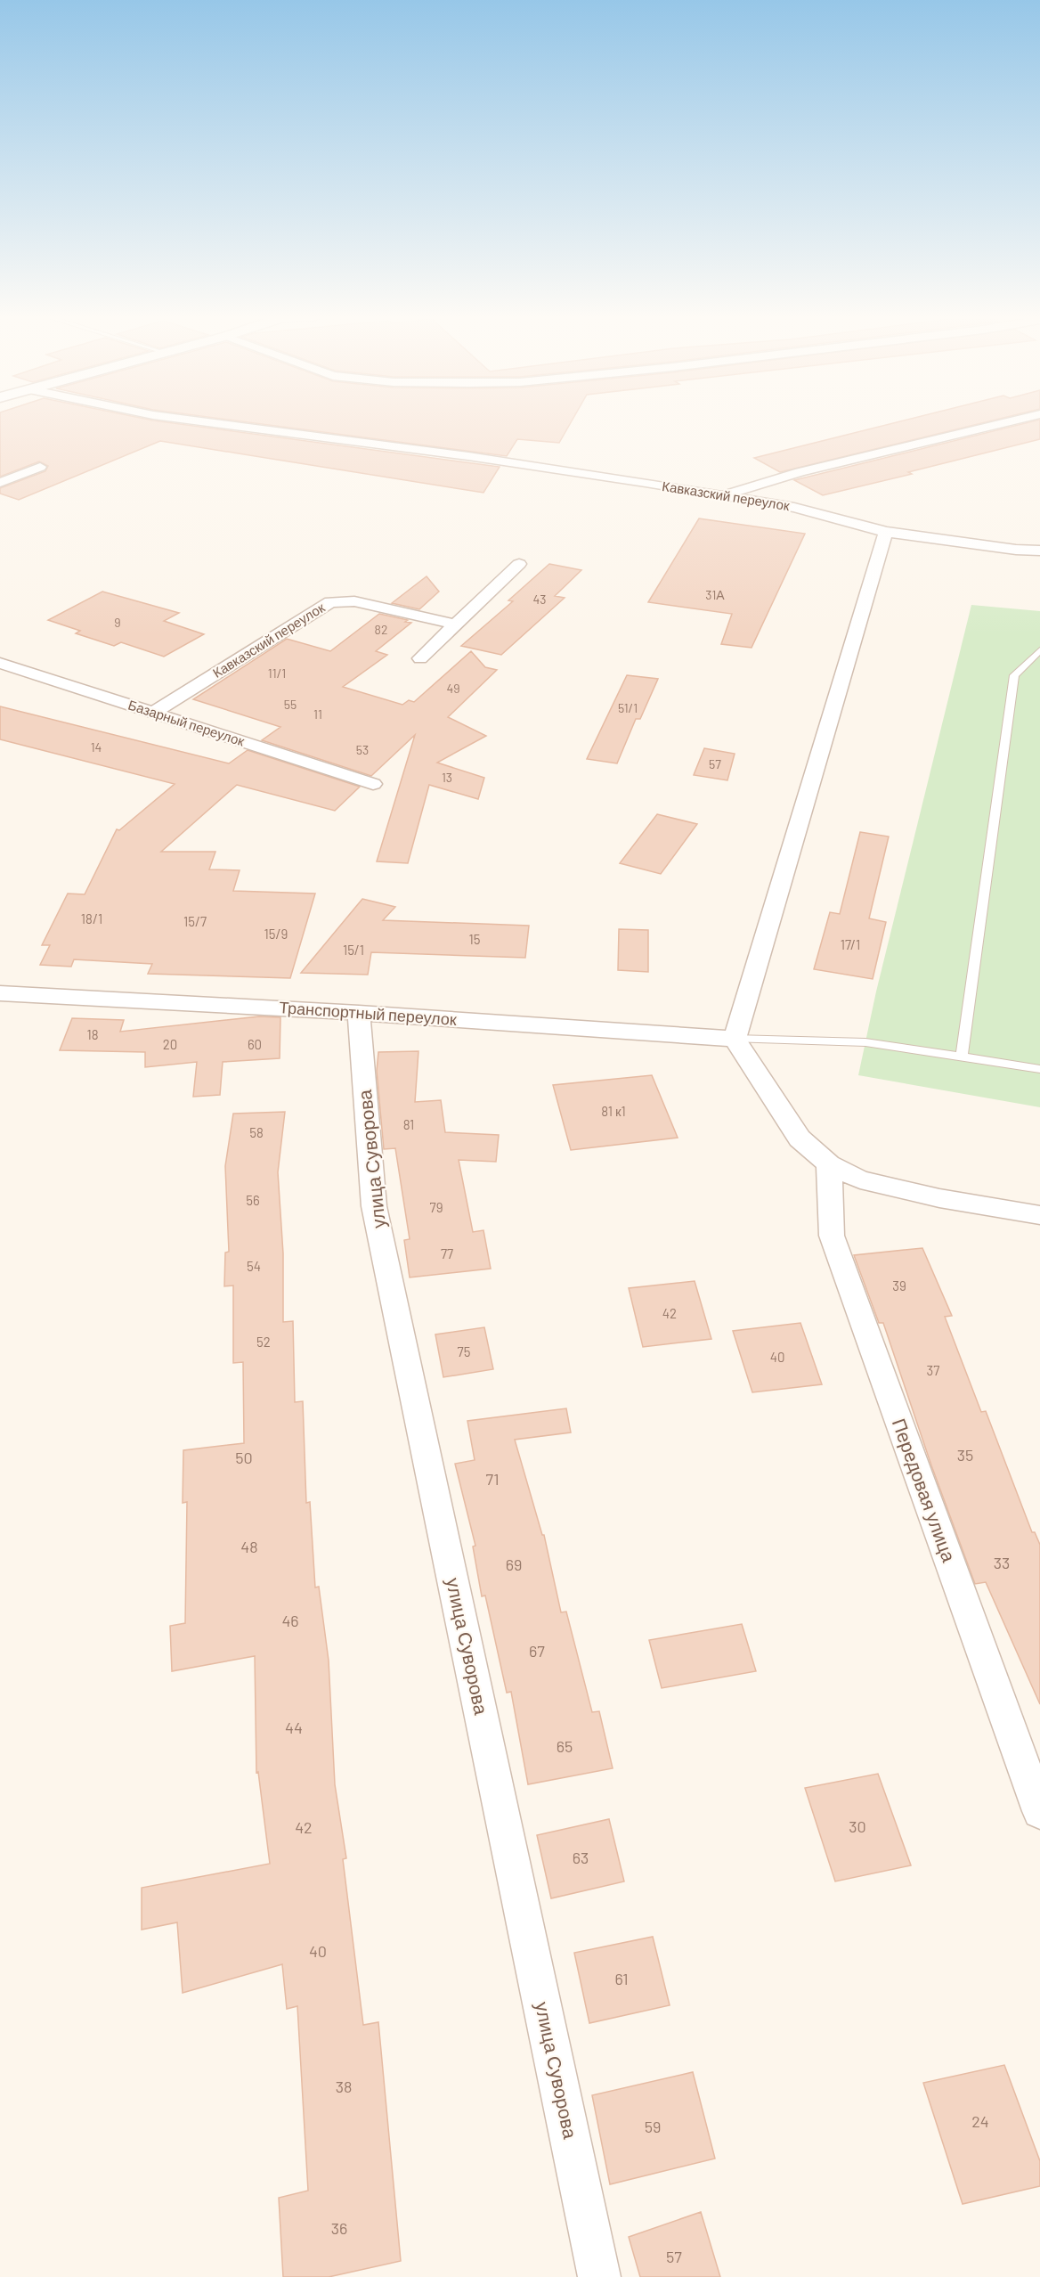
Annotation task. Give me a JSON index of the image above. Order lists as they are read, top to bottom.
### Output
{
  "streets": {
    "street": [
      "Кавказский переулок",
      "Базарный переулок",
      "Транспортный переулок",
      "улица Суворова",
      "Передовая улица"
    ]
  },
  "crossings": [
    ["Кавказский переулок", "Базарный переулок"],
    ["Транспортный переулок", "улица Суворова"]
  ],
  "house_numbers": [
    "31А",
    "43",
    "9",
    "82",
    "11/1",
    "49",
    "55",
    "51/1",
    "11",
    "14",
    "53",
    "57",
    "13",
    "18/1",
    "15/7",
    "15/9",
    "15",
    "17/1",
    "15/1",
    "18",
    "20",
    "60",
    "81 к1",
    "81",
    "58",
    "56",
    "79",
    "77",
    "54",
    "39",
    "42",
    "52",
    "75",
    "40",
    "37",
    "35",
    "50",
    "71",
    "48",
    "33",
    "69",
    "46",
    "67",
    "44",
    "65",
    "30",
    "42",
    "63",
    "40",
    "61",
    "38",
    "24",
    "59",
    "36",
    "57"
  ]
}
